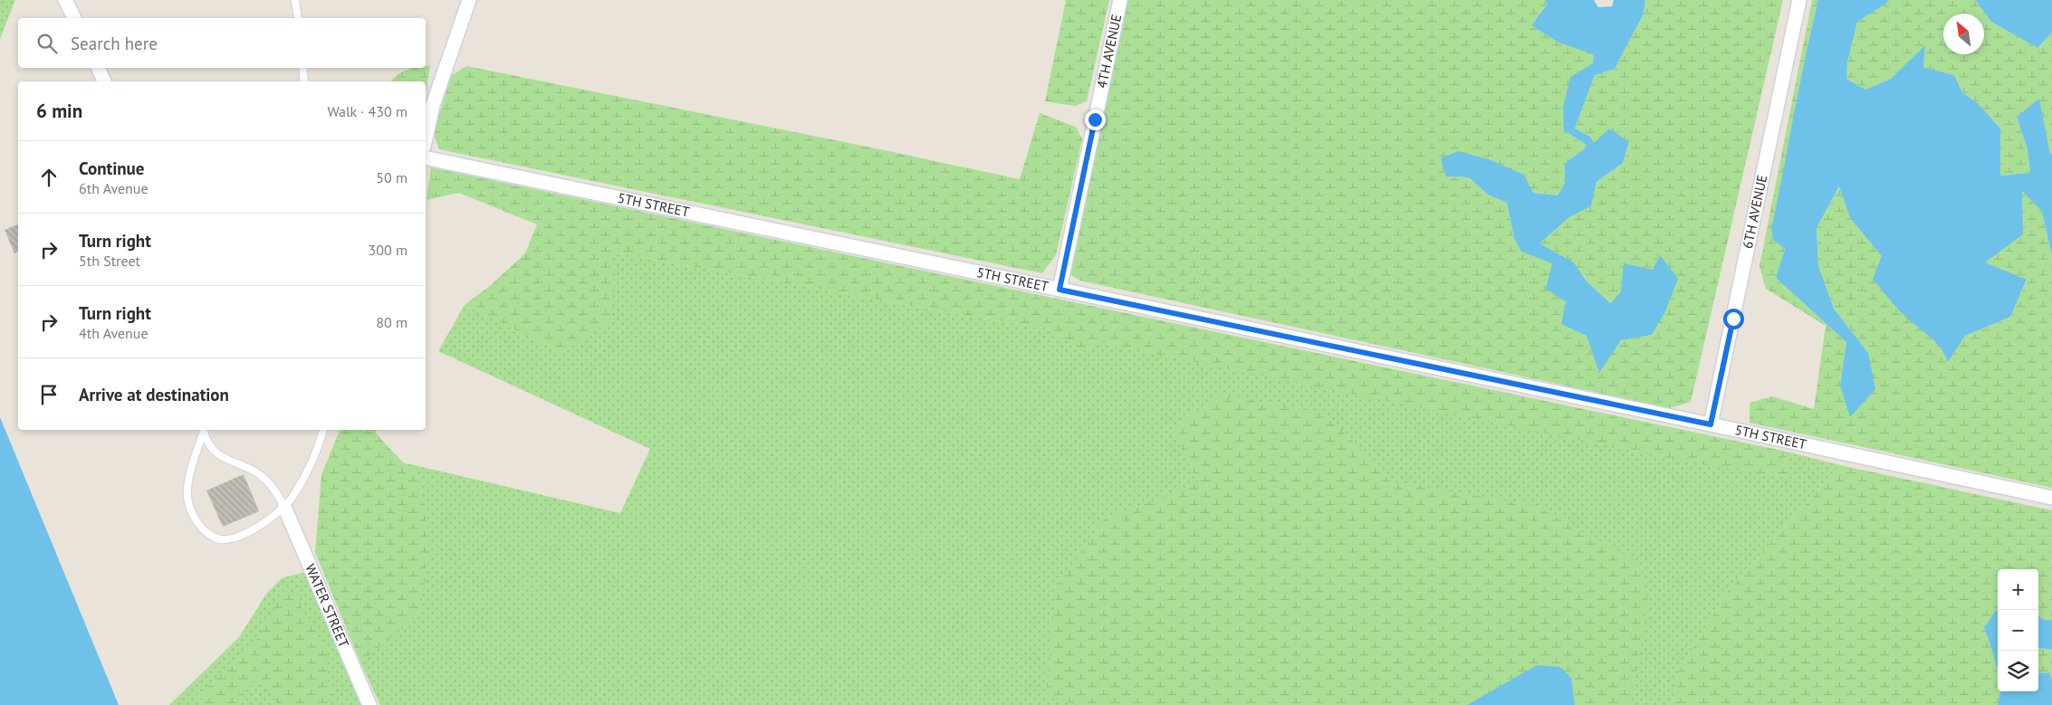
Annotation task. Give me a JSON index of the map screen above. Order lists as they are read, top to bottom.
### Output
{
  "streets": {
    "street": [
      "4TH AVENUE",
      "5TH STREET",
      "6TH AVENUE",
      "WATER STREET"
    ]
  },
  "crossings": [
    ["4TH AVENUE", "5TH STREET"],
    ["5TH STREET", "6TH AVENUE"]
  ],
  "north": "top left",
  "page": {
    "search": "Search here",
    "heading": ["6 min", "Walk · 430 m"],
    "list": [
      ["Continue", "6th Avenue", "50 m"],
      ["Turn right", "5th Street", "300 m"],
      ["Turn right", "4th Avenue", "80 m"],
      "Arrive at destination"
    ],
    "map_buttons": ["+", "−"]
  }
}
